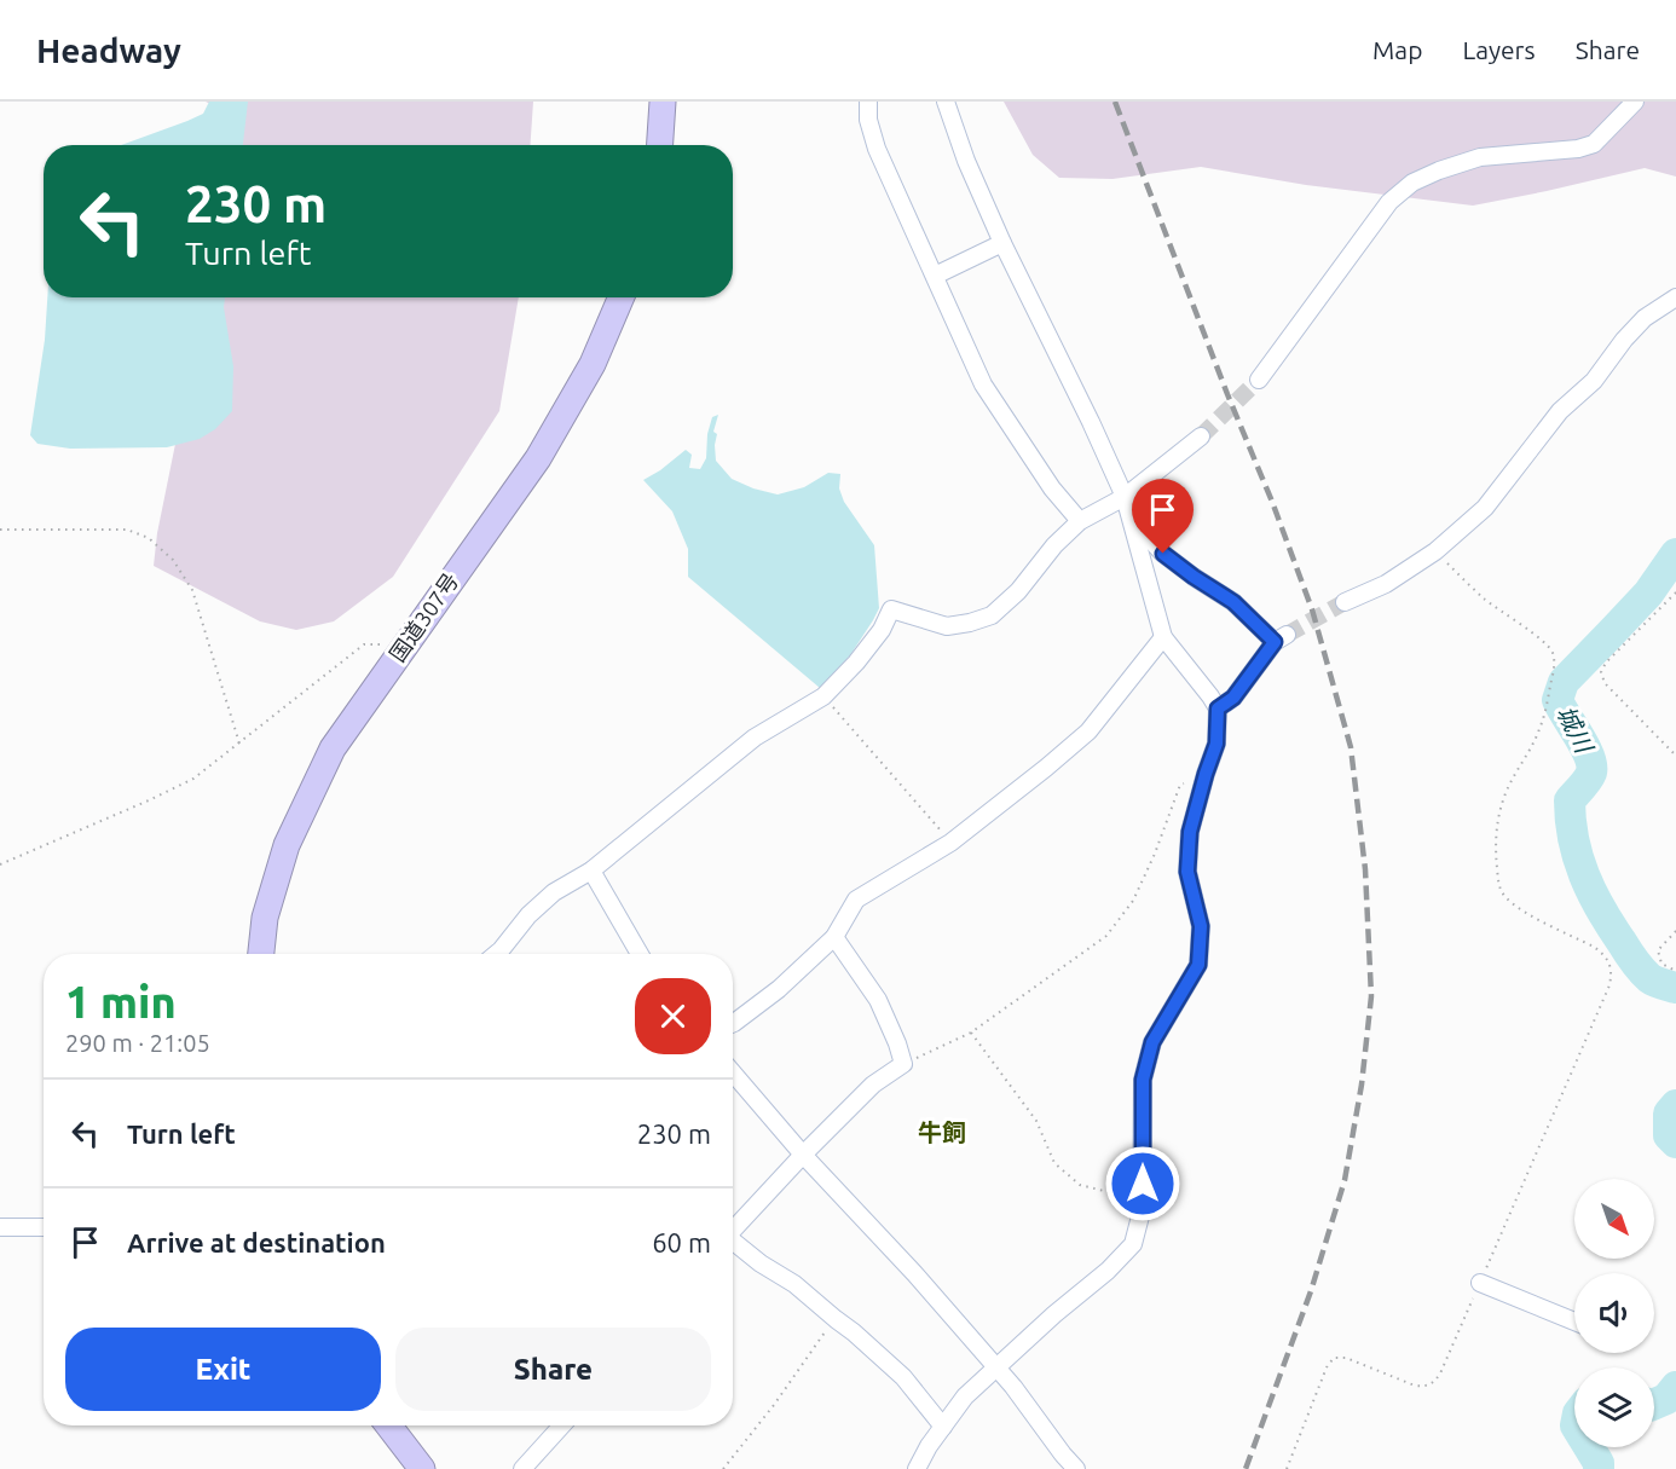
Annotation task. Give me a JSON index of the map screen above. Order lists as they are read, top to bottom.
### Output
{
  "streets": {
    "highway": ["国道307号"]
  },
  "districts": ["牛飼"],
  "water": ["城川"],
  "north": "bottom right",
  "page": {
    "header": "Headway",
    "nav": ["Map", "Layers", "Share"],
    "turn": ["230 m", "Turn left"],
    "heading": ["1 min", "290 m · 21:05"],
    "list": [
      {
        "name": "Turn left",
        "value": "230 m"
      },
      {
        "name": "Arrive at destination",
        "value": "60 m"
      }
    ],
    "buttons": ["Exit", "Share"]
  }
}
